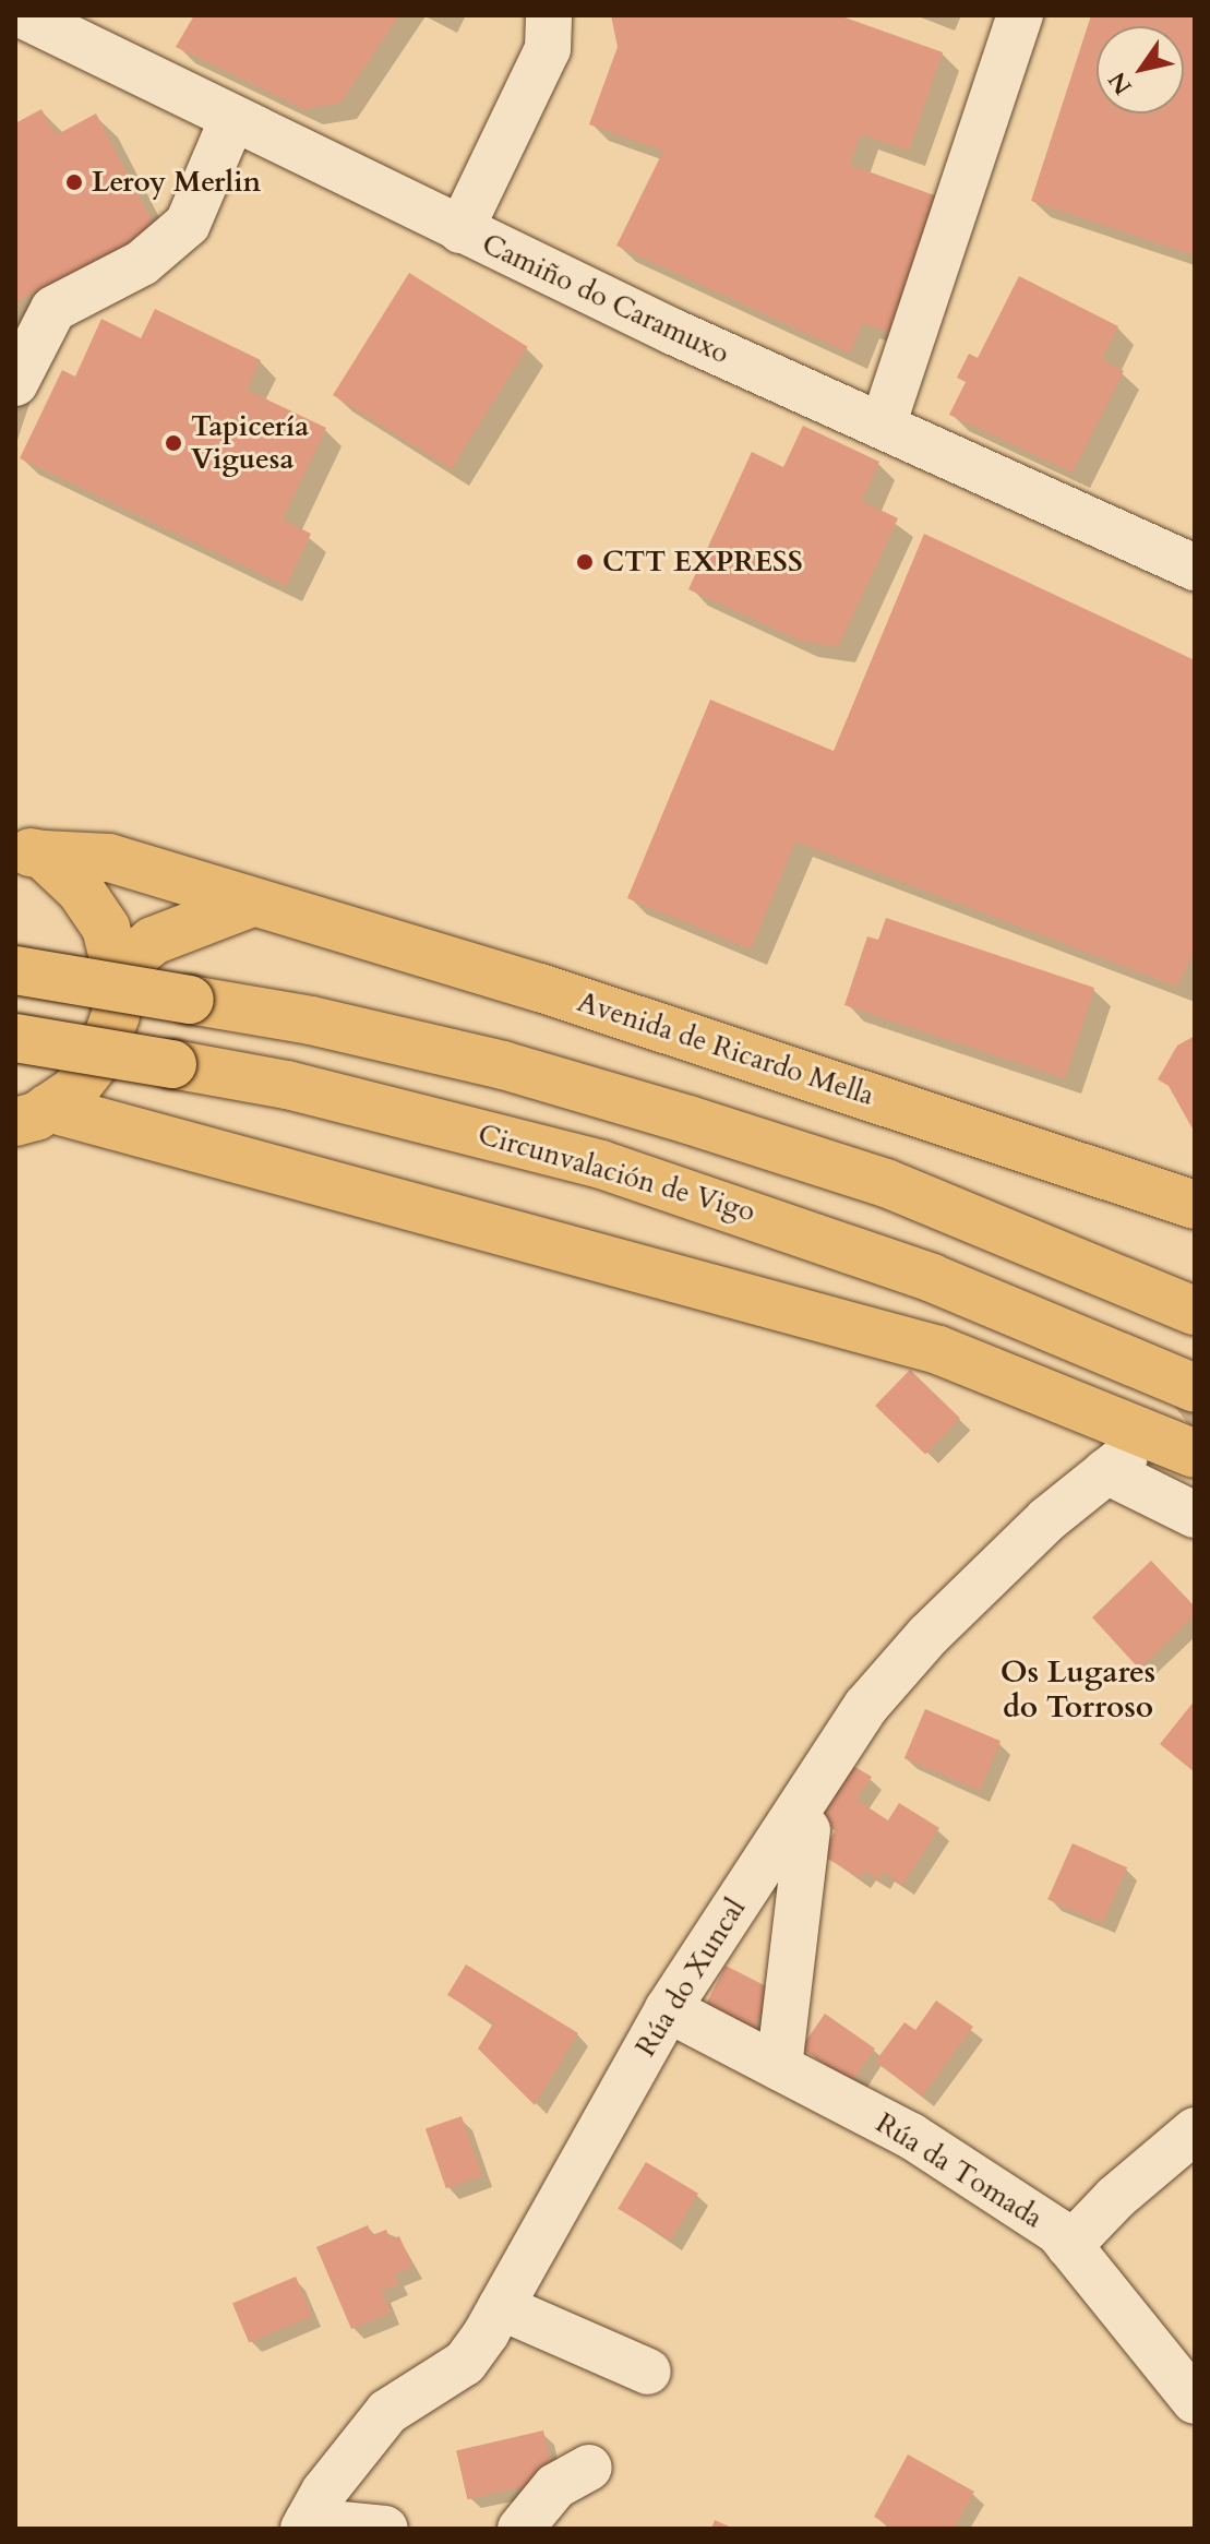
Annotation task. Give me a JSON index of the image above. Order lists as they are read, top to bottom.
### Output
{
  "streets": {
    "main road": ["Avenida de Ricardo Mella", "Circunvalación de Vigo"],
    "street": ["Camiño do Caramuxo", "Rúa do Xuncal", "Rúa da Tomada"]
  },
  "crossings": [
    ["Rúa do Xuncal", "Rúa da Tomada"]
  ],
  "districts": ["Os Lugares do Torroso"],
  "places": ["Leroy Merlin", "Tapicería Viguesa", "CTT EXPRESS"],
  "north": "bottom left"
}
